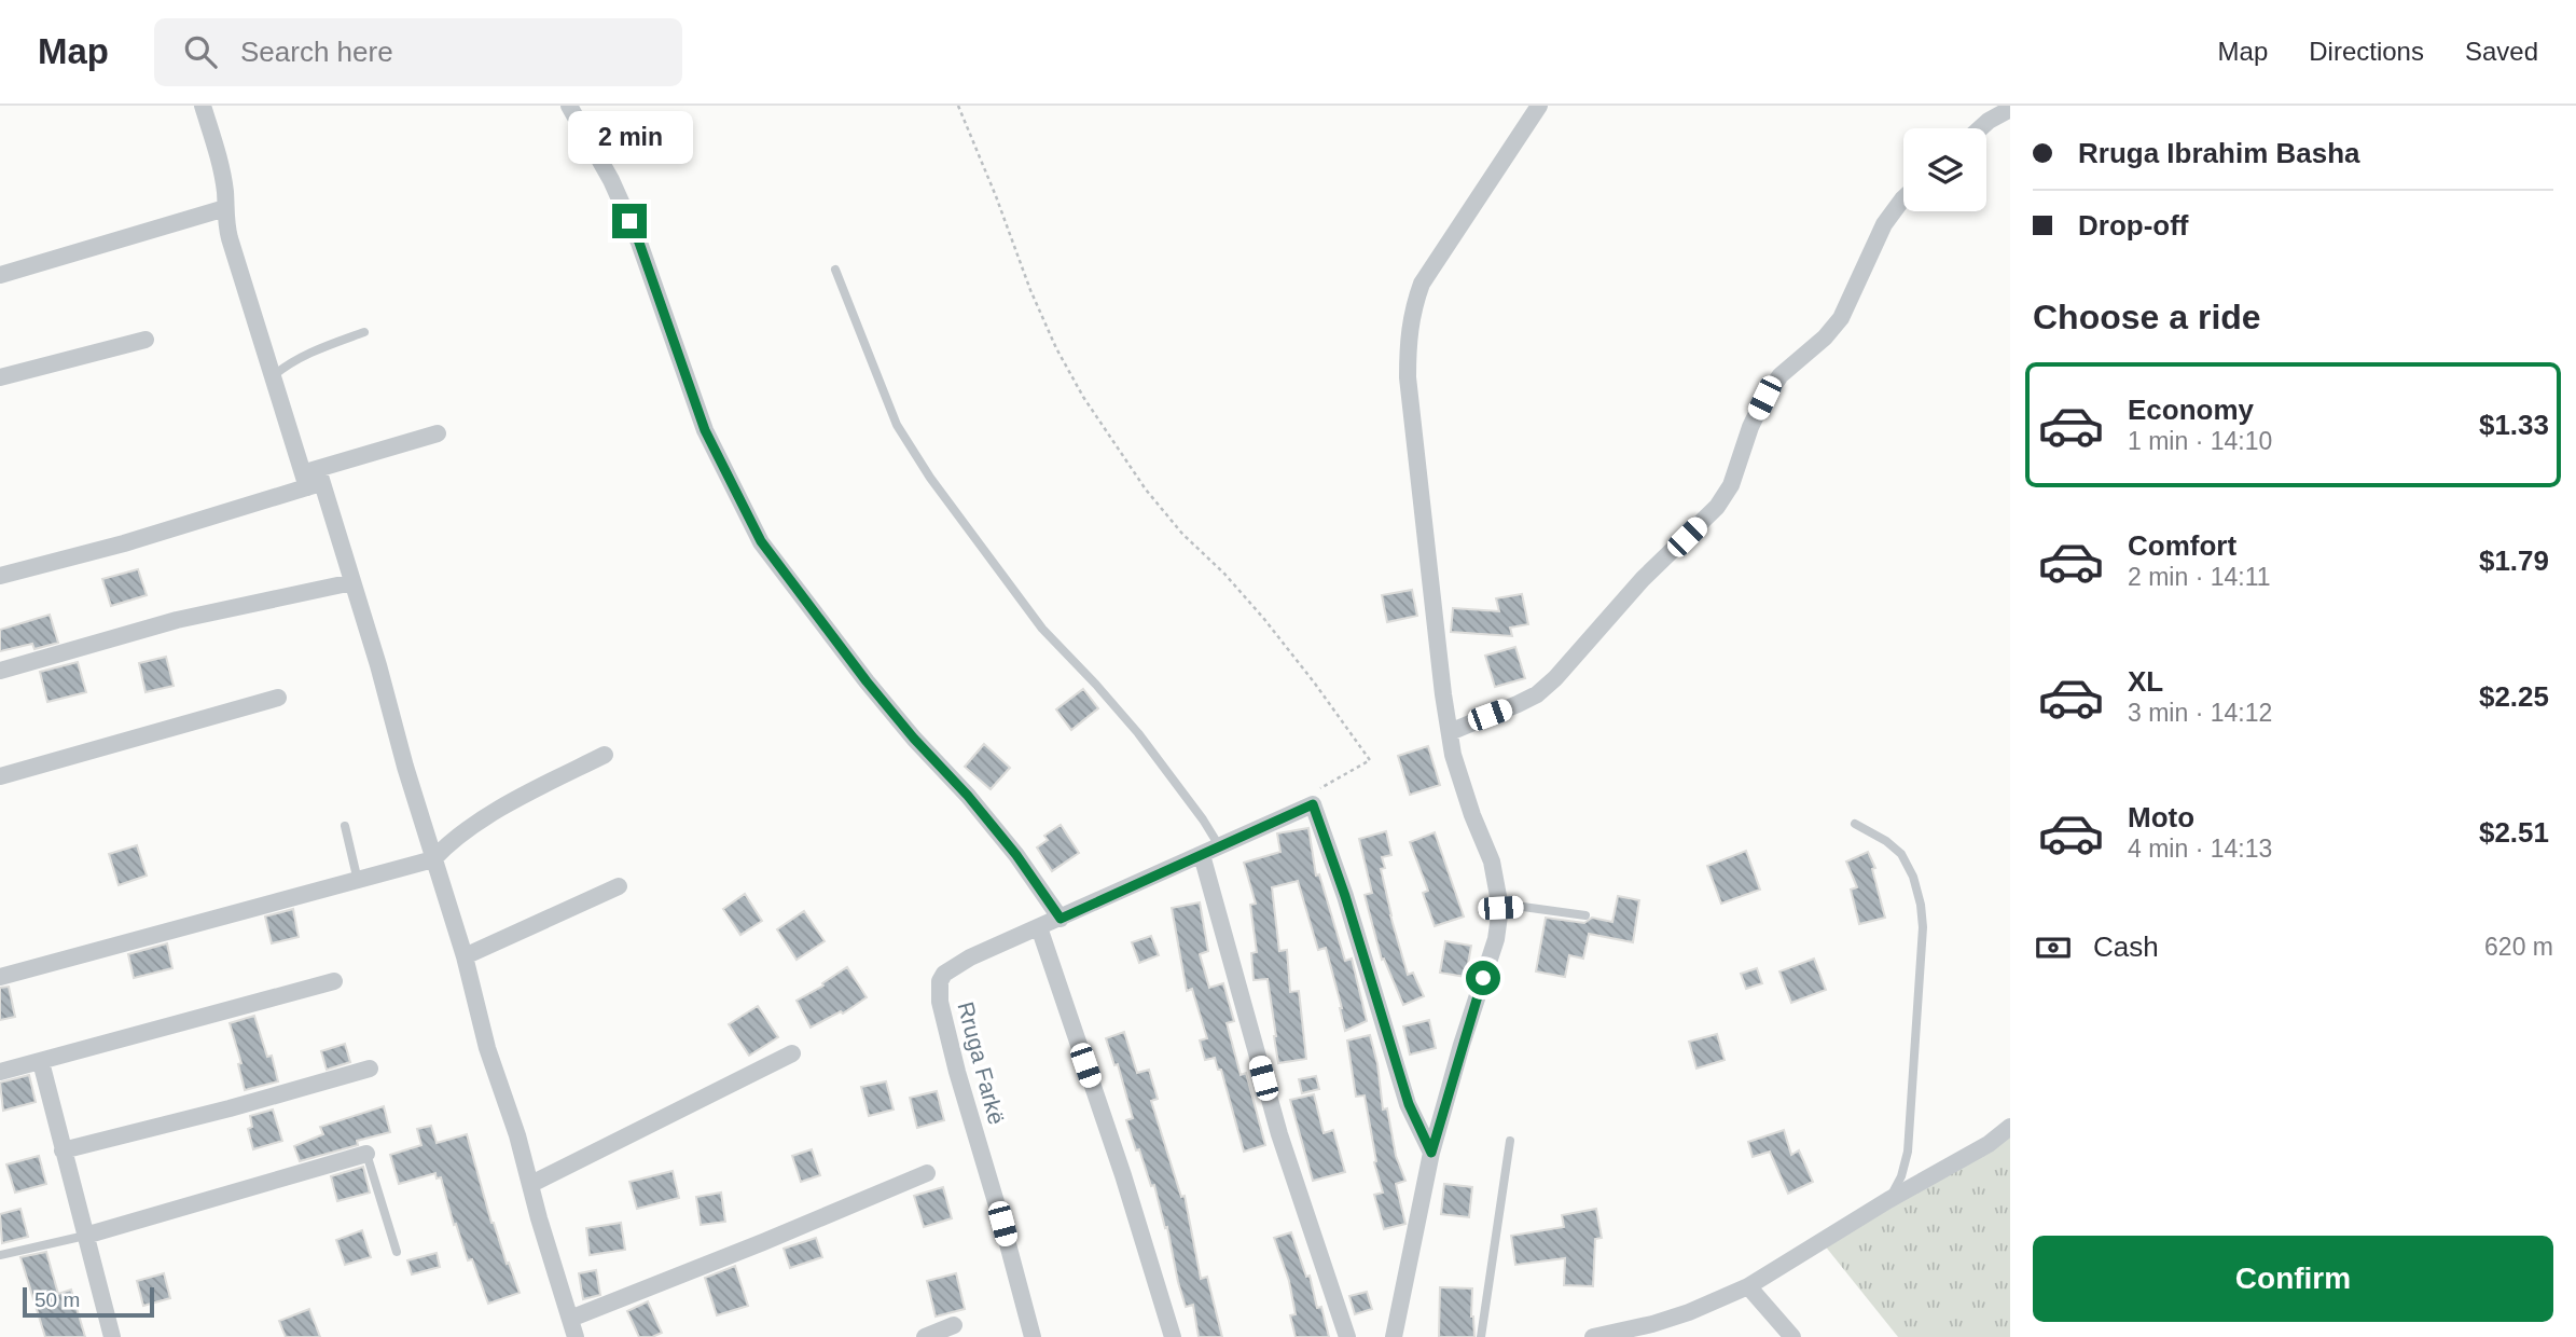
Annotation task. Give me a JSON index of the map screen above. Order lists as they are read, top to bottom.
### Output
{
  "streets": {
    "street": ["Rruga Farkë"]
  },
  "scale_bar": "50 m",
  "page": {
    "header": "Map",
    "search": "Search here",
    "nav": ["Map", "Directions", "Saved"],
    "banner": ["Rruga Ibrahim Basha", "Drop-off"],
    "bubble": "2 min",
    "heading": "Choose a ride",
    "list": [
      {
        "name": "Economy",
        "note": "1 min · 14:10",
        "value": "$1.33"
      },
      {
        "name": "Comfort",
        "note": "2 min · 14:11",
        "value": "$1.79"
      },
      {
        "name": "XL",
        "note": "3 min · 14:12",
        "value": "$2.25"
      },
      {
        "name": "Moto",
        "note": "4 min · 14:13",
        "value": "$2.51"
      }
    ],
    "pay": ["Cash", "620 m"],
    "buttons": "Confirm",
    "scale": "50 m"
  }
}
